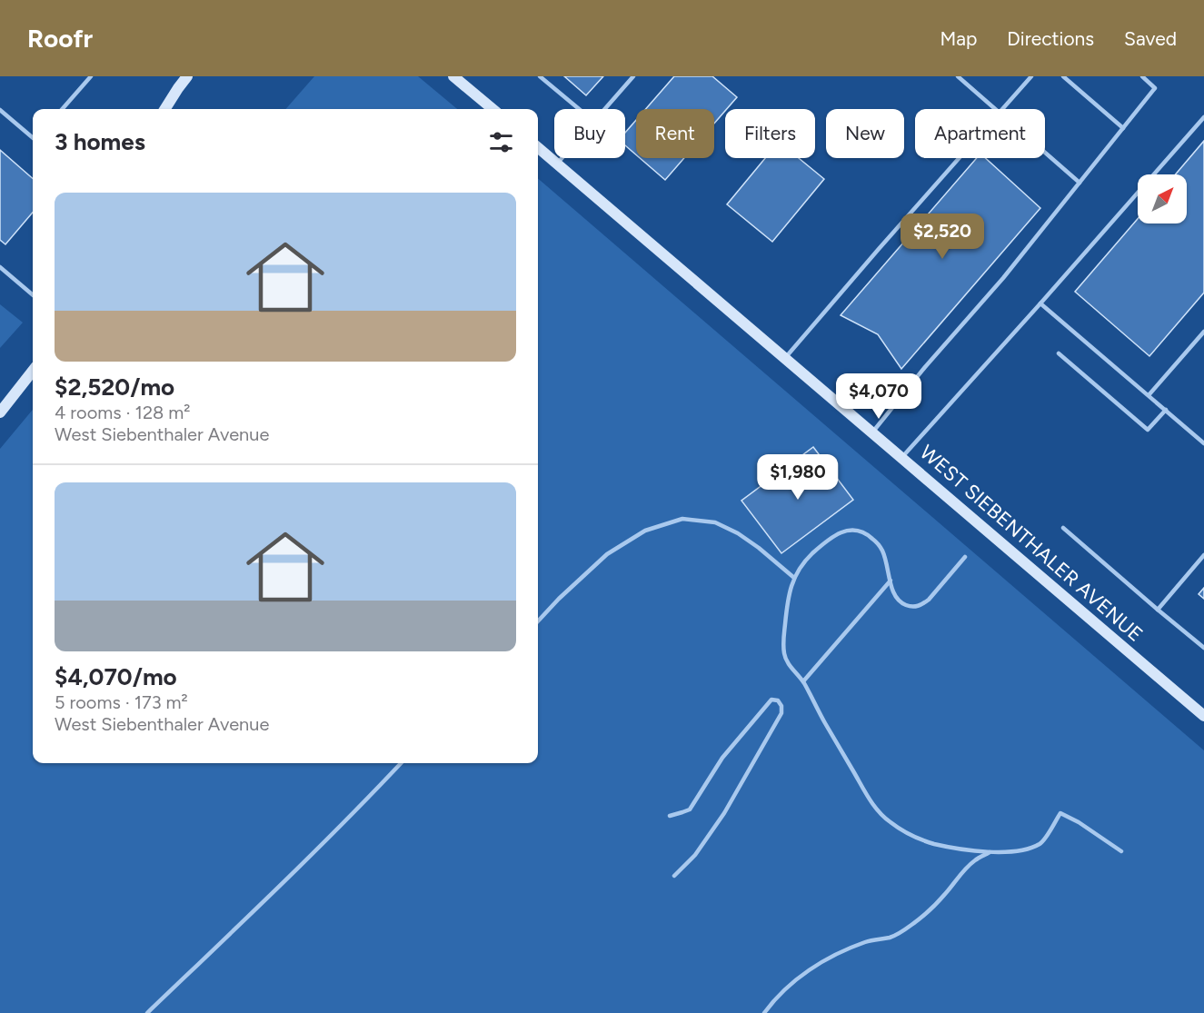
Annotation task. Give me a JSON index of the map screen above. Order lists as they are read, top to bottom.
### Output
{
  "streets": {
    "main road": ["WEST SIEBENTHALER AVENUE"]
  },
  "north": "top right",
  "page": {
    "header": "Roofr",
    "nav": ["Map", "Directions", "Saved"],
    "chip": [
      "Buy",
      "Rent",
      "Filters",
      "New",
      "Apartment"
    ],
    "heading": "3 homes",
    "list": [
      {
        "name": "$2,520/mo",
        "note": "4 rooms · 128 m² · West Siebenthaler Avenue"
      },
      {
        "name": "$4,070/mo",
        "note": "5 rooms · 173 m² · West Siebenthaler Avenue"
      }
    ],
    "price": ["$2,520", "$4,070", "$1,980"]
  }
}
